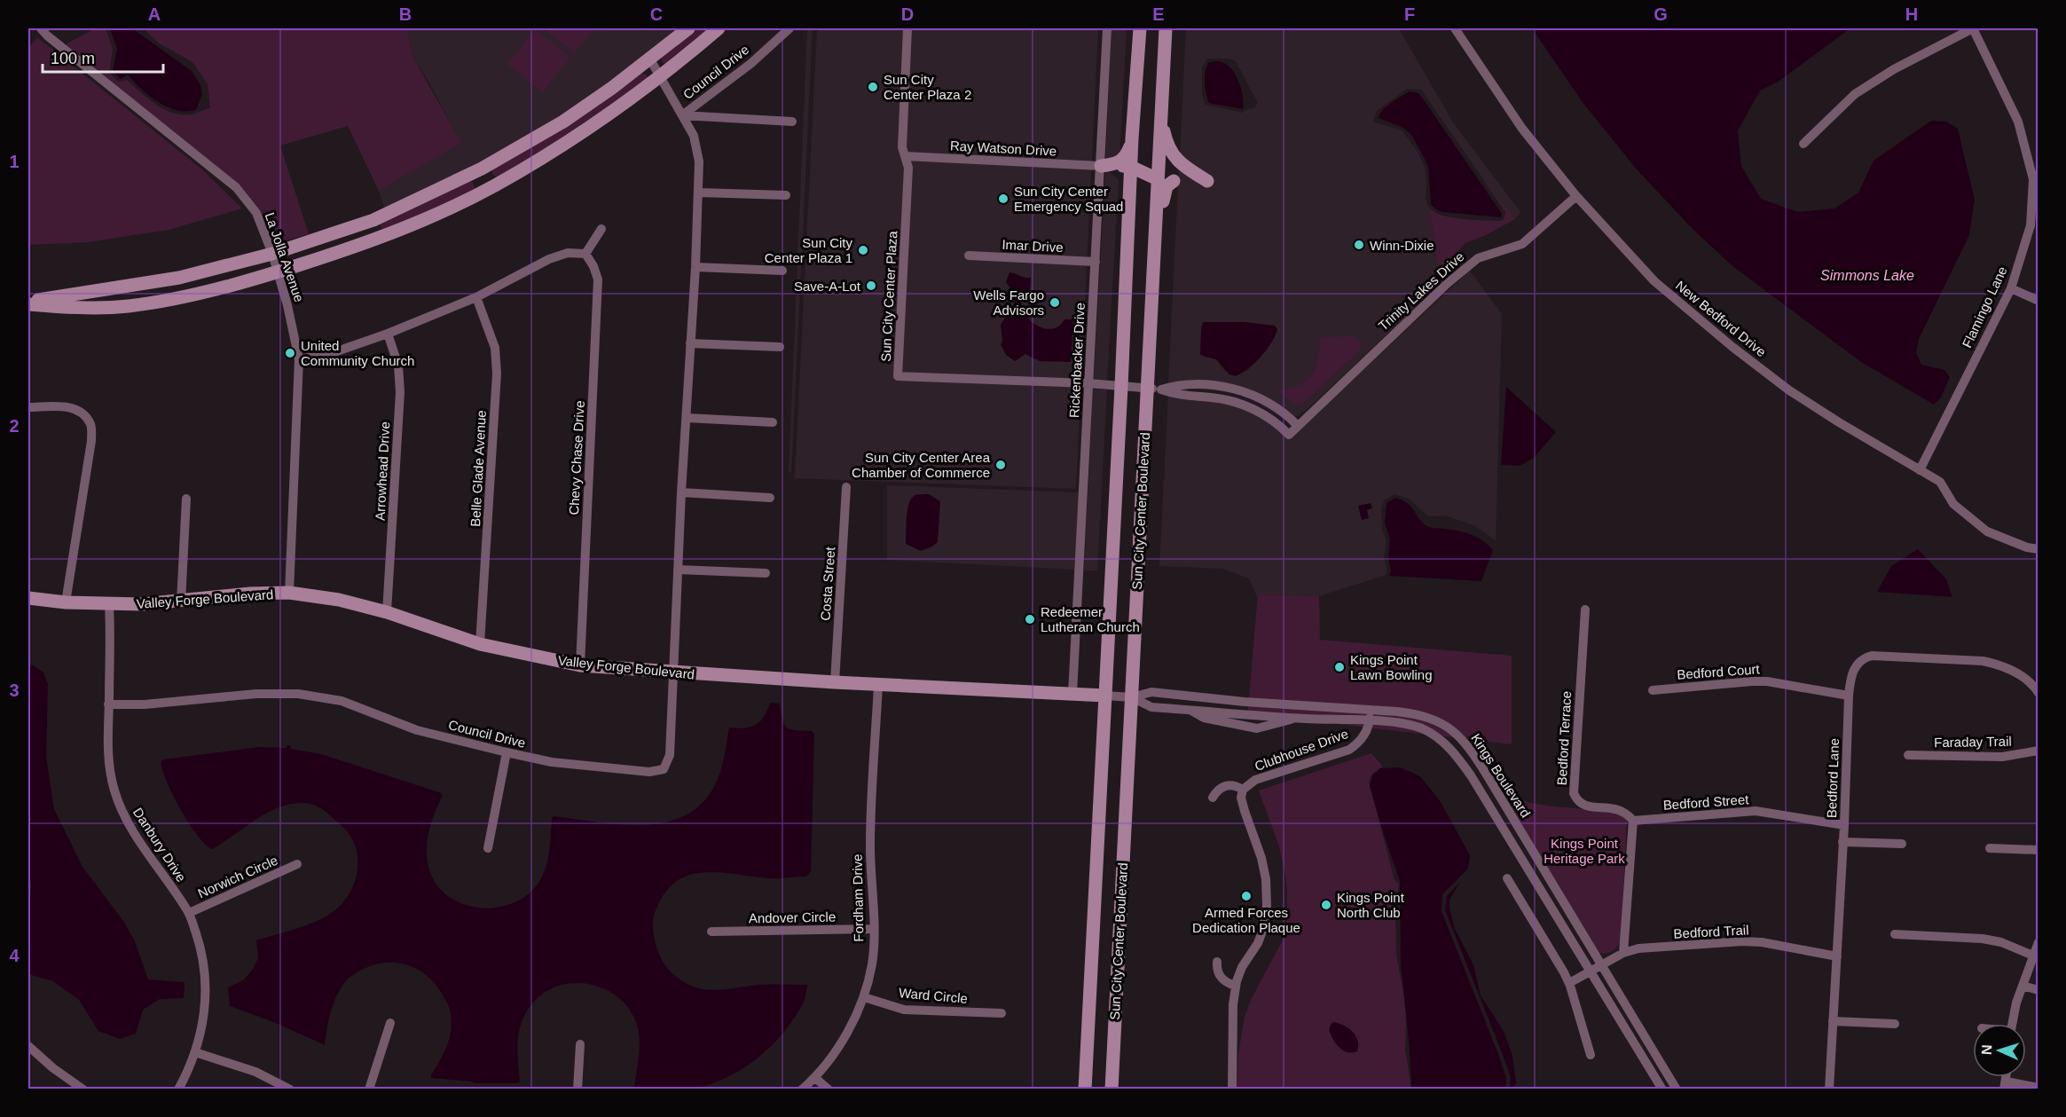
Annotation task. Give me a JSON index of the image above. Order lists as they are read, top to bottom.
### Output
{
  "streets": {
    "street": [
      "Council Drive",
      "Ray Watson Drive",
      "Imar Drive",
      "La Jolla Avenue",
      "Trinity Lakes Drive",
      "Sun City Center Plaza",
      "Flamingo Lane",
      "New Bedford Drive",
      "Rickenbacker Drive",
      "Chevy Chase Drive",
      "Belle Glade Avenue",
      "Arrowhead Drive",
      "Sun City Center Boulevard",
      "Costa Street",
      "Valley Forge Boulevard",
      "Bedford Court",
      "Bedford Terrace",
      "Faraday Trail",
      "Clubhouse Drive",
      "Kings Boulevard",
      "Bedford Lane",
      "Bedford Street",
      "Danbury Drive",
      "Norwich Circle",
      "Fordham Drive",
      "Andover Circle",
      "Bedford Trail",
      "Ward Circle"
    ]
  },
  "crossings": [
    ["Council Drive", "Valley Forge Boulevard"],
    ["Council Drive", "Danbury Drive"],
    ["Ray Watson Drive", "Sun City Center Plaza"],
    ["Ray Watson Drive", "Rickenbacker Drive"],
    ["Imar Drive", "Rickenbacker Drive"],
    ["La Jolla Avenue", "Valley Forge Boulevard"],
    ["Trinity Lakes Drive", "Sun City Center Plaza"],
    ["Trinity Lakes Drive", "New Bedford Drive"],
    ["Trinity Lakes Drive", "Sun City Center Boulevard"],
    ["Sun City Center Plaza", "Rickenbacker Drive"],
    ["Sun City Center Plaza", "Sun City Center Boulevard"],
    ["Flamingo Lane", "New Bedford Drive"],
    ["Rickenbacker Drive", "Valley Forge Boulevard"],
    ["Chevy Chase Drive", "Valley Forge Boulevard"],
    ["Belle Glade Avenue", "Valley Forge Boulevard"],
    ["Arrowhead Drive", "Valley Forge Boulevard"],
    ["Sun City Center Boulevard", "Valley Forge Boulevard"],
    ["Sun City Center Boulevard", "Kings Boulevard"],
    ["Costa Street", "Valley Forge Boulevard"],
    ["Valley Forge Boulevard", "Kings Boulevard"],
    ["Valley Forge Boulevard", "Danbury Drive"],
    ["Valley Forge Boulevard", "Fordham Drive"],
    ["Bedford Court", "Bedford Lane"],
    ["Bedford Terrace", "Bedford Street"],
    ["Clubhouse Drive", "Kings Boulevard"],
    ["Kings Boulevard", "Bedford Trail"],
    ["Bedford Lane", "Bedford Street"],
    ["Bedford Lane", "Bedford Trail"],
    ["Danbury Drive", "Norwich Circle"],
    ["Fordham Drive", "Andover Circle"],
    ["Fordham Drive", "Ward Circle"]
  ],
  "water": ["Simmons Lake"],
  "parks": ["Kings Point Heritage Park"],
  "places": [
    "Sun City Center Plaza 2",
    "Sun City Center Emergency Squad",
    "Winn-Dixie",
    "Sun City Center Plaza 1",
    "Save-A-Lot",
    "Wells Fargo Advisors",
    "United Community Church",
    "Sun City Center Area Chamber of Commerce",
    "Redeemer Lutheran Church",
    "Kings Point Lawn Bowling",
    "Armed Forces Dedication Plaque",
    "Kings Point North Club"
  ],
  "scale_bar": "100 m",
  "north": "left",
  "grid": {
    "columns": [
      "A",
      "B",
      "C",
      "D",
      "E",
      "F",
      "G",
      "H"
    ],
    "rows": [
      "1",
      "2",
      "3",
      "4"
    ]
  }
}
